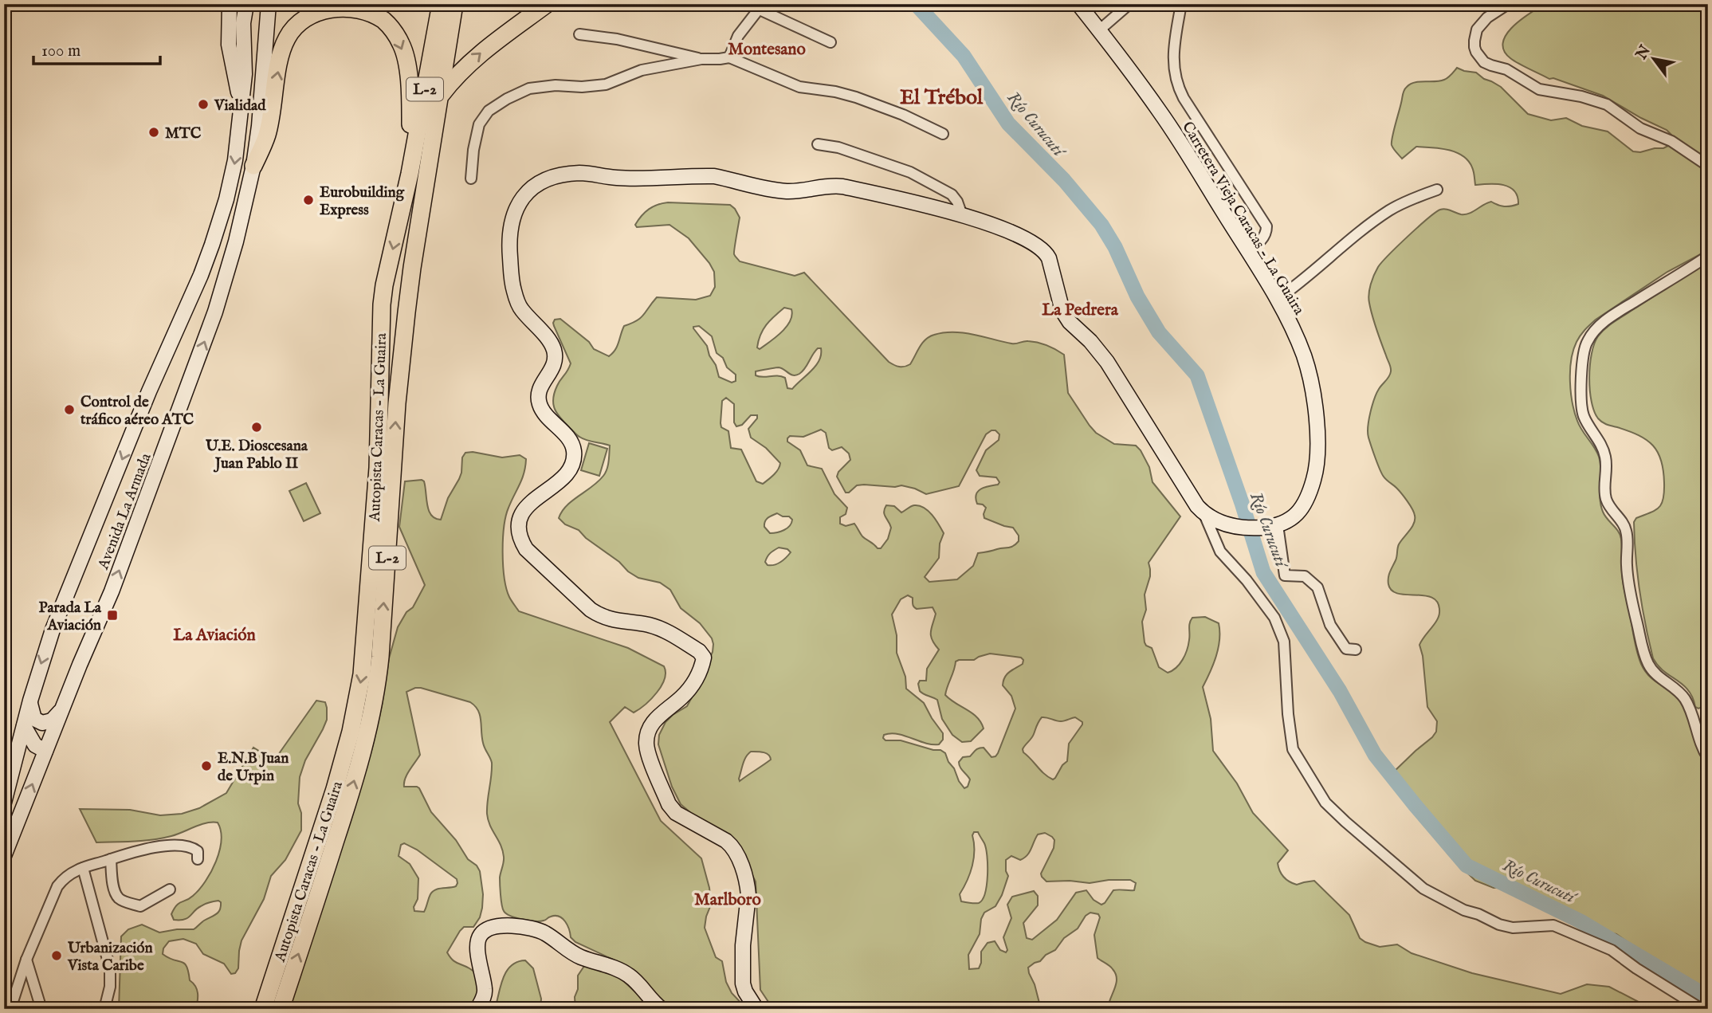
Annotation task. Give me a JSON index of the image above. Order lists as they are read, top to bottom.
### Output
{
  "streets": {
    "highway": ["L-2", "Autopista Caracas - La Guaira"],
    "main road": ["Carretera Vieja Caracas - La Guaira", "Avenida La Armada"]
  },
  "districts": [
    "Montesano",
    "El Trébol",
    "La Pedrera",
    "La Aviación",
    "Marlboro"
  ],
  "water": ["Río Curucutí"],
  "places": {
    "other": [
      "Vialidad",
      "MTC",
      "Eurobuilding Express",
      "Control de tráfico aéreo ATC",
      "U.E. Dioscesana Juan Pablo II",
      "E.N.B Juan de Urpin",
      "Urbanización Vista Caribe"
    ],
    "transit": ["Parada La Aviación"]
  },
  "scale_bar": "100 m",
  "north": "top left"
}
